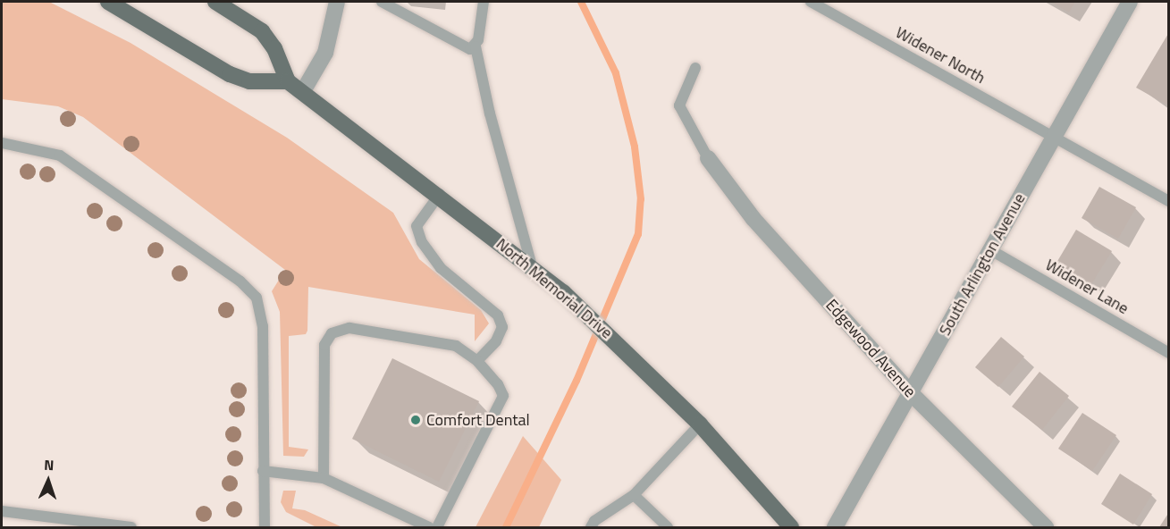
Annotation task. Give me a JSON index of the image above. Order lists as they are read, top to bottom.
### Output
{
  "streets": {
    "main road": ["North Memorial Drive"],
    "street": ["South Arlington Avenue", "Edgewood Avenue"],
    "lane": ["Widener North", "Widener Lane"]
  },
  "crossings": [
    ["Widener North", "South Arlington Avenue"],
    ["South Arlington Avenue", "Widener Lane"],
    ["South Arlington Avenue", "Edgewood Avenue"]
  ],
  "places": ["Comfort Dental"],
  "north": "top"
}
